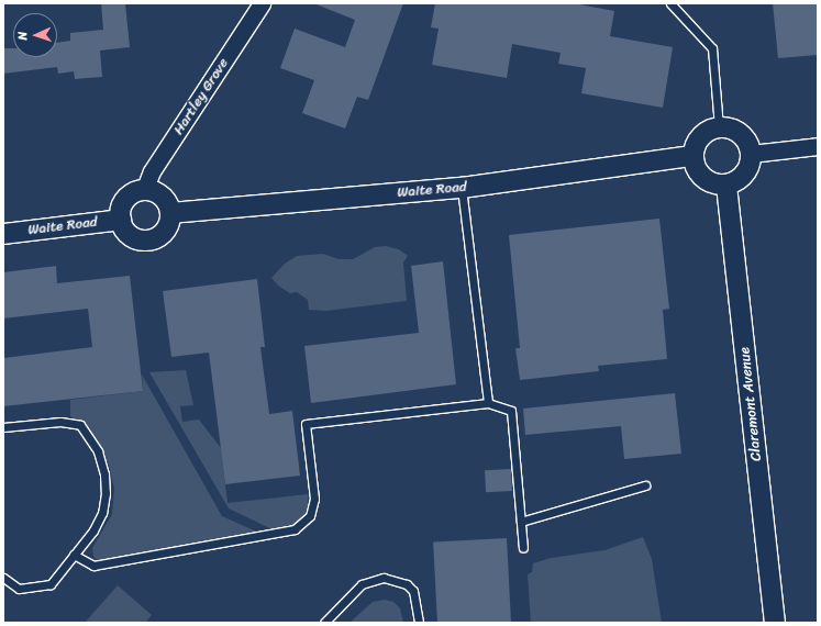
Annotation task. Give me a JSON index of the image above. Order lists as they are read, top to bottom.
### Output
{
  "streets": {
    "street": ["Hartley Grove", "Waite Road", "Claremont Avenue"]
  },
  "crossings": [
    ["Hartley Grove", "Waite Road"],
    ["Waite Road", "Claremont Avenue"]
  ],
  "north": "left"
}
